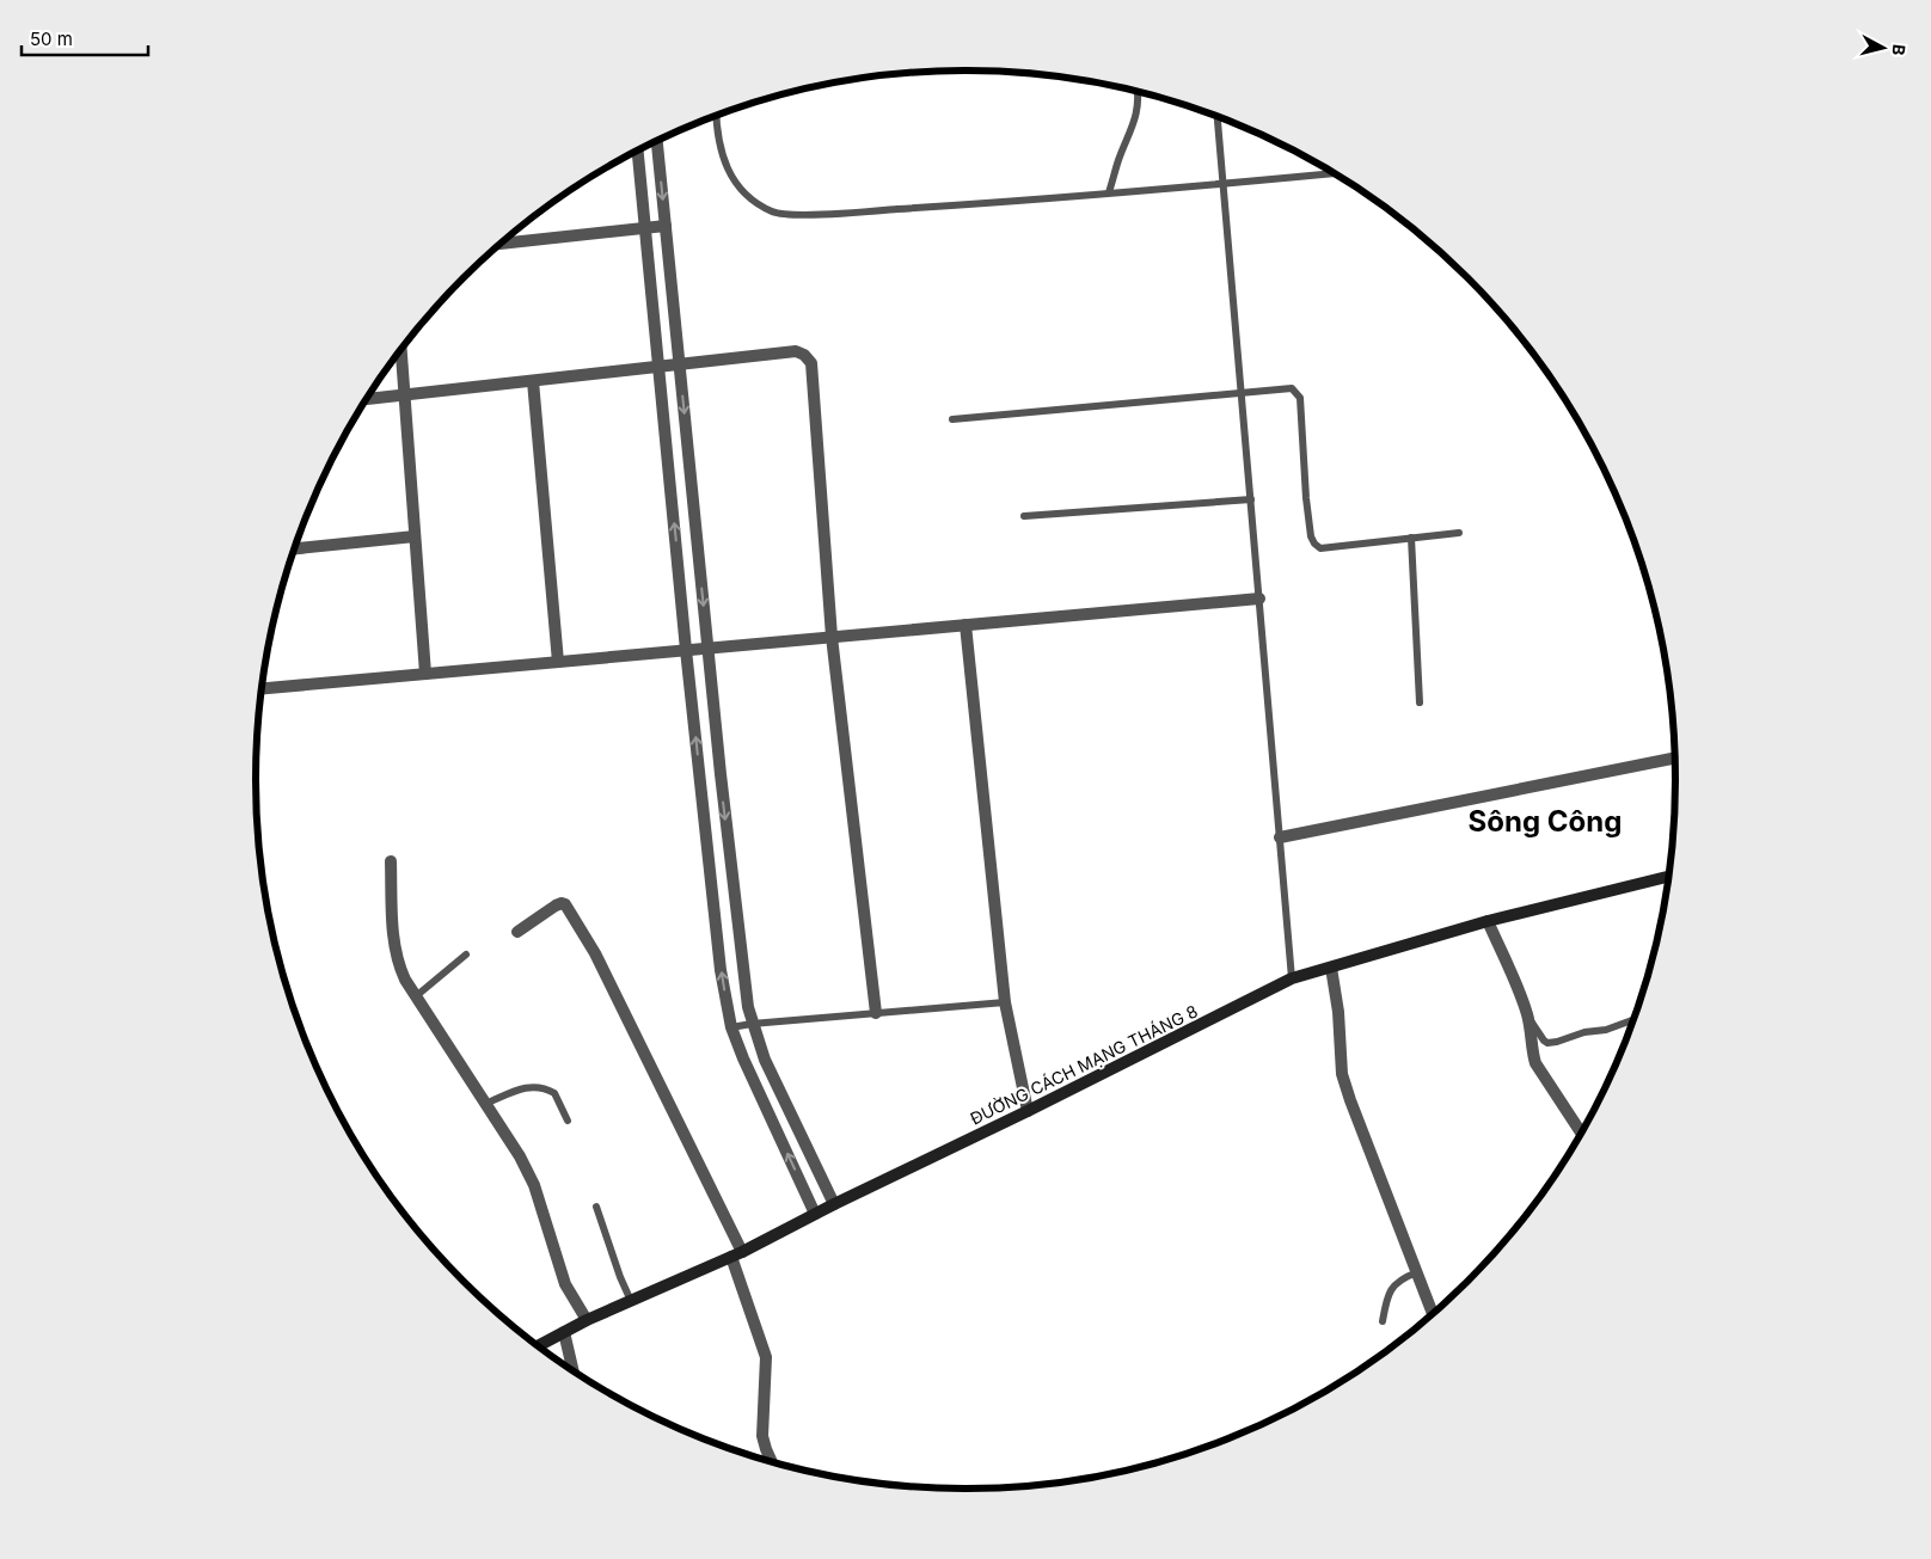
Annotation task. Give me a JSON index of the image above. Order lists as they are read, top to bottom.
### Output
{
  "streets": {
    "street": ["ĐƯỜNG CÁCH MẠNG THÁNG 8"]
  },
  "districts": ["Sông Công"],
  "scale_bar": "50 m",
  "north": "right"
}
